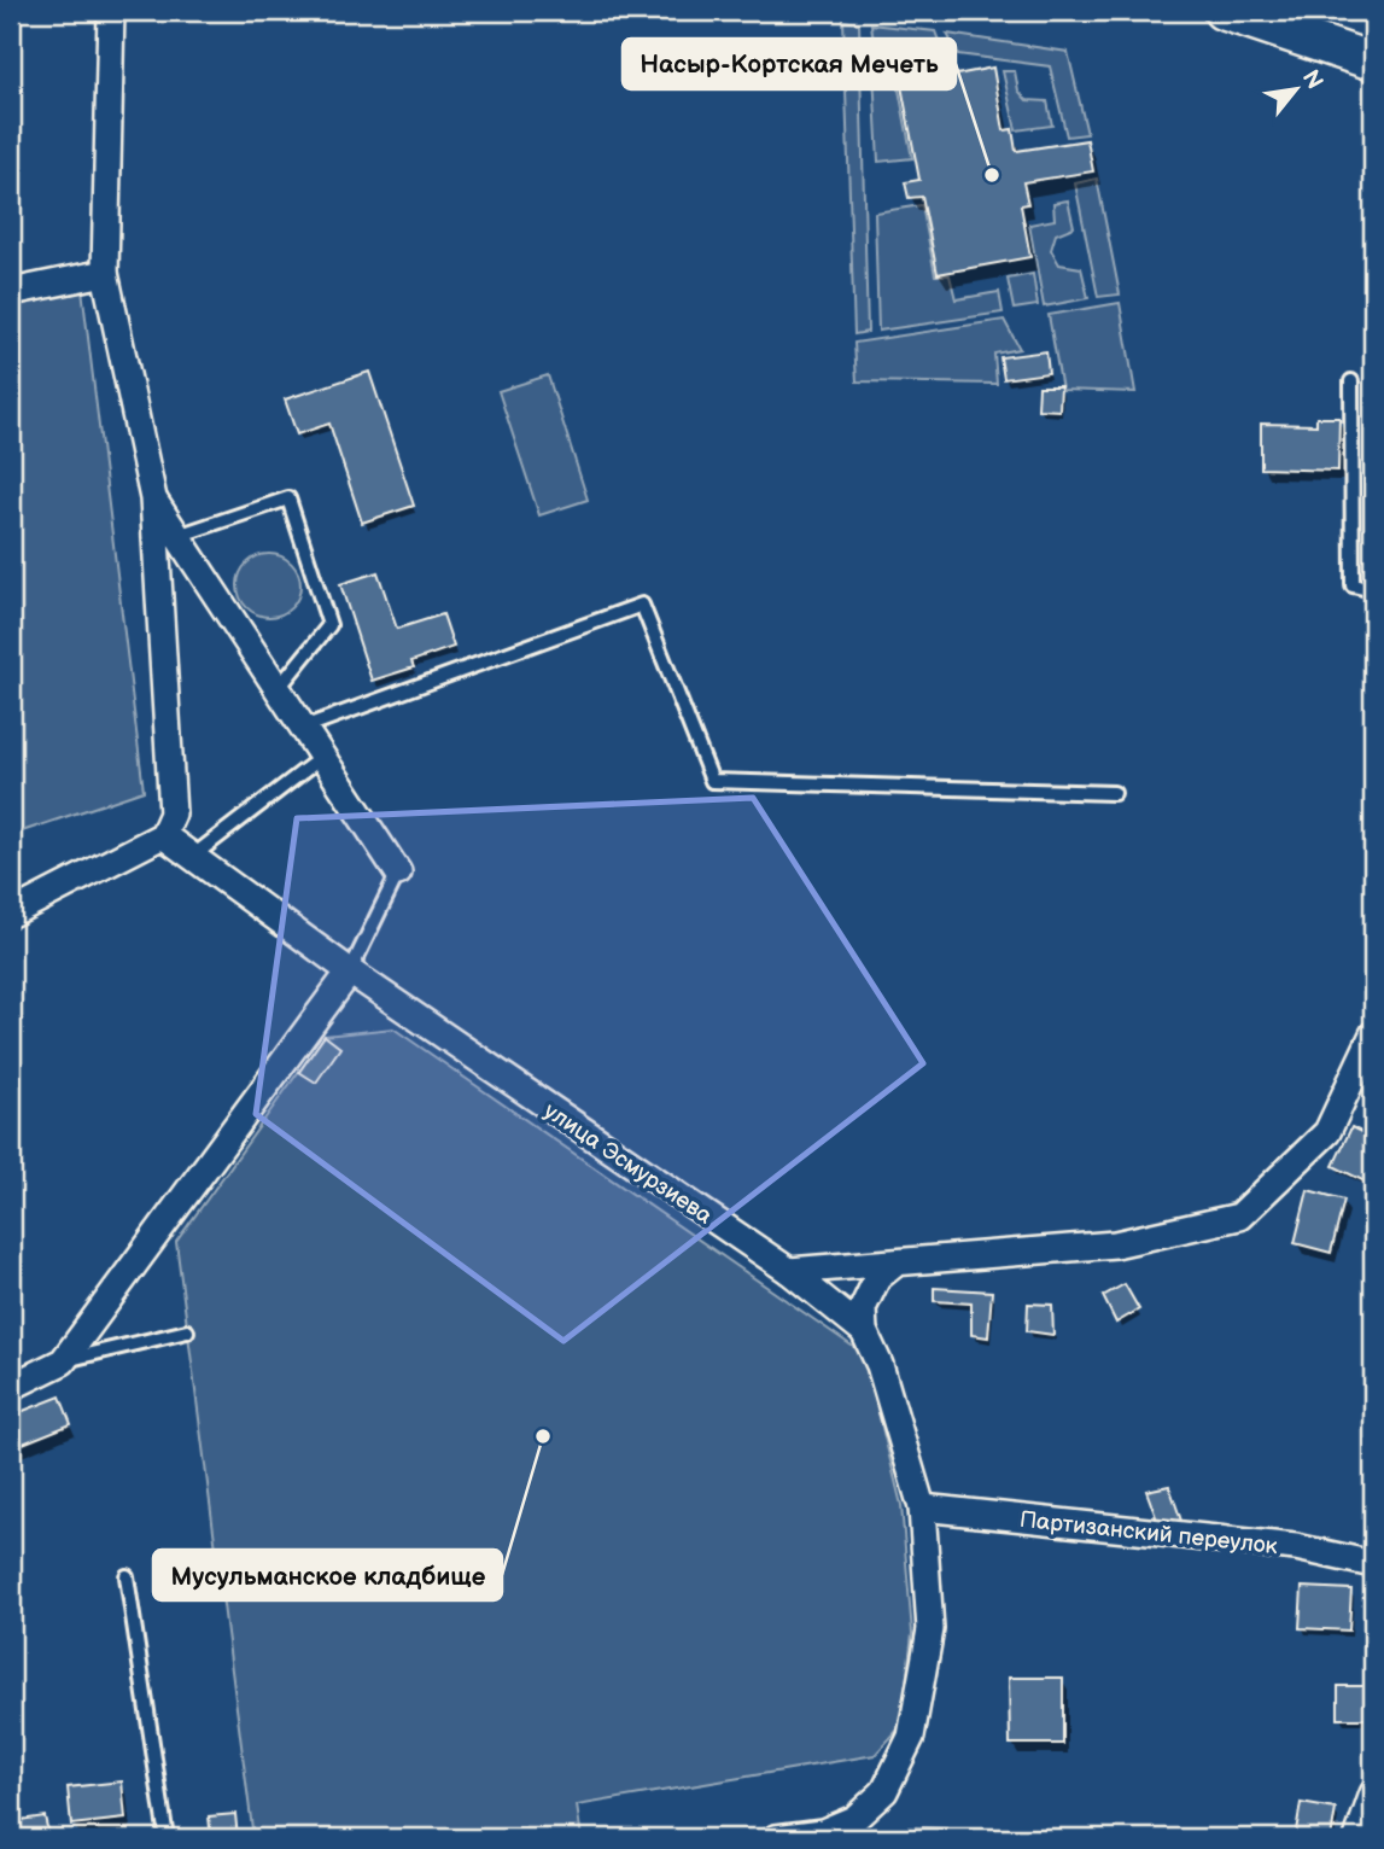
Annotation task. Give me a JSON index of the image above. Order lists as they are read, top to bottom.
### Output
{
  "streets": {
    "street": ["улица Эсмурзиева", "Партизанский переулок"]
  },
  "places": ["Насыр-Кортская Мечеть", "Мусульманское кладбище"],
  "north": "top right"
}
